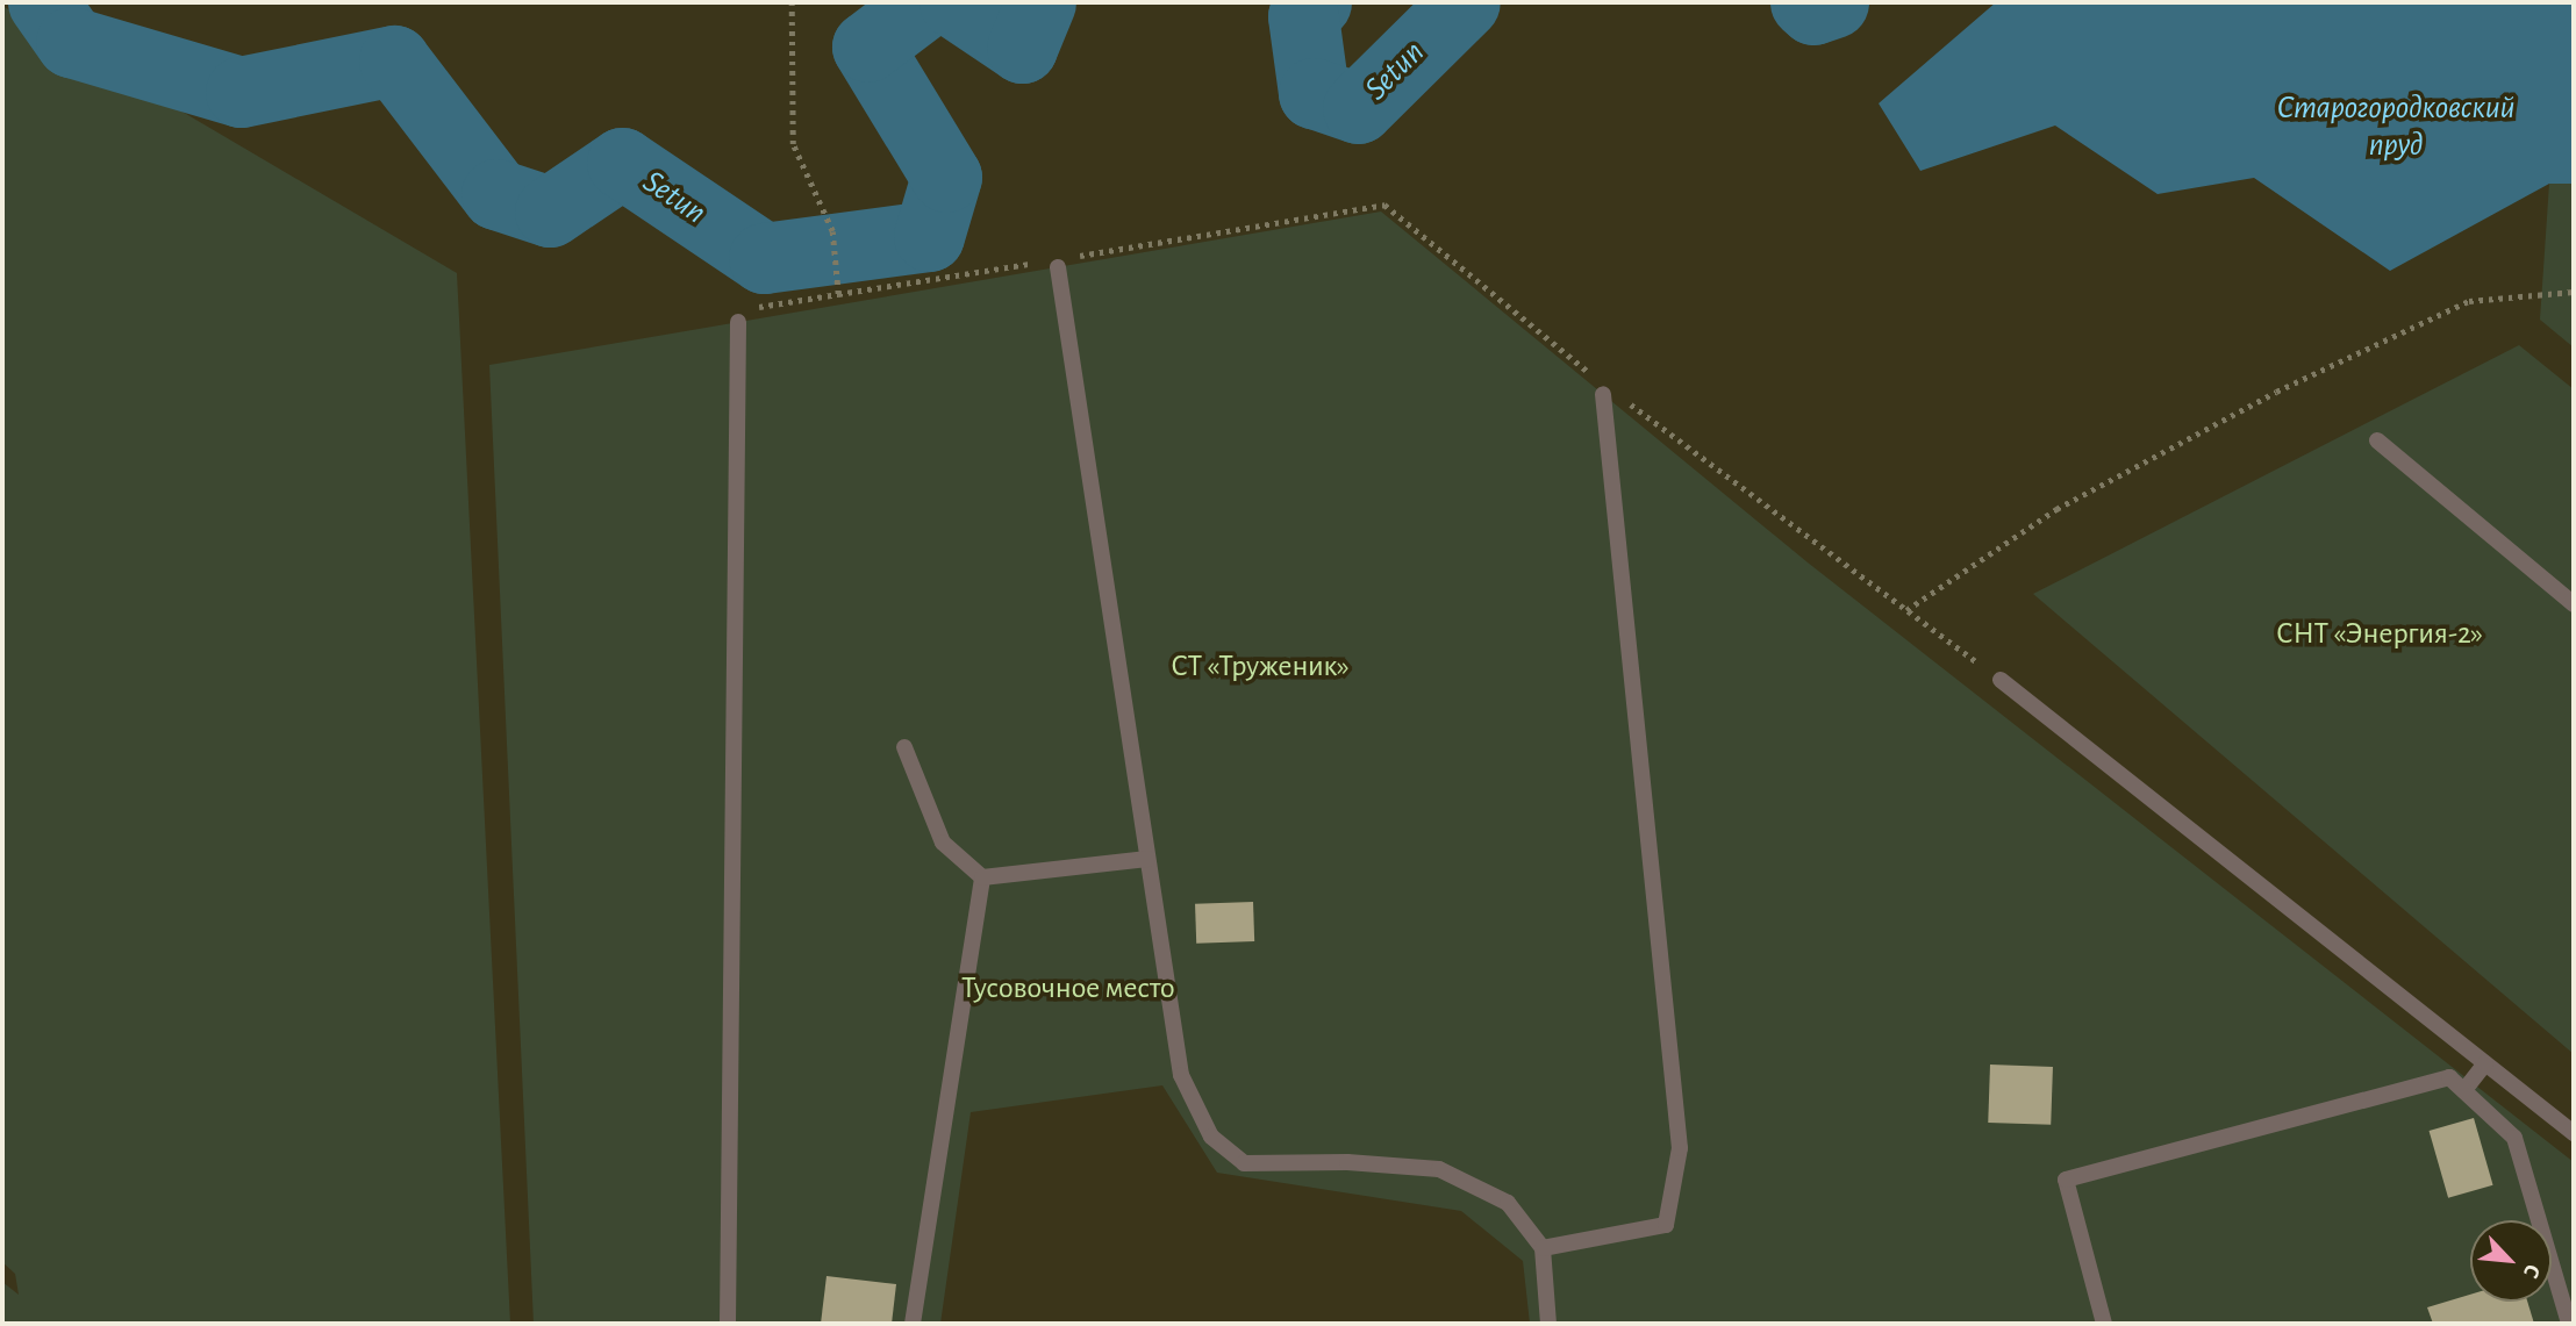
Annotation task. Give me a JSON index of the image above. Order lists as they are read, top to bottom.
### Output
{
  "water": ["Setun", "Старогородковский пруд"],
  "parks": ["СНТ «Энергия-2»", "СТ «Труженик»", "Тусовочное место"],
  "north": "bottom right"
}
